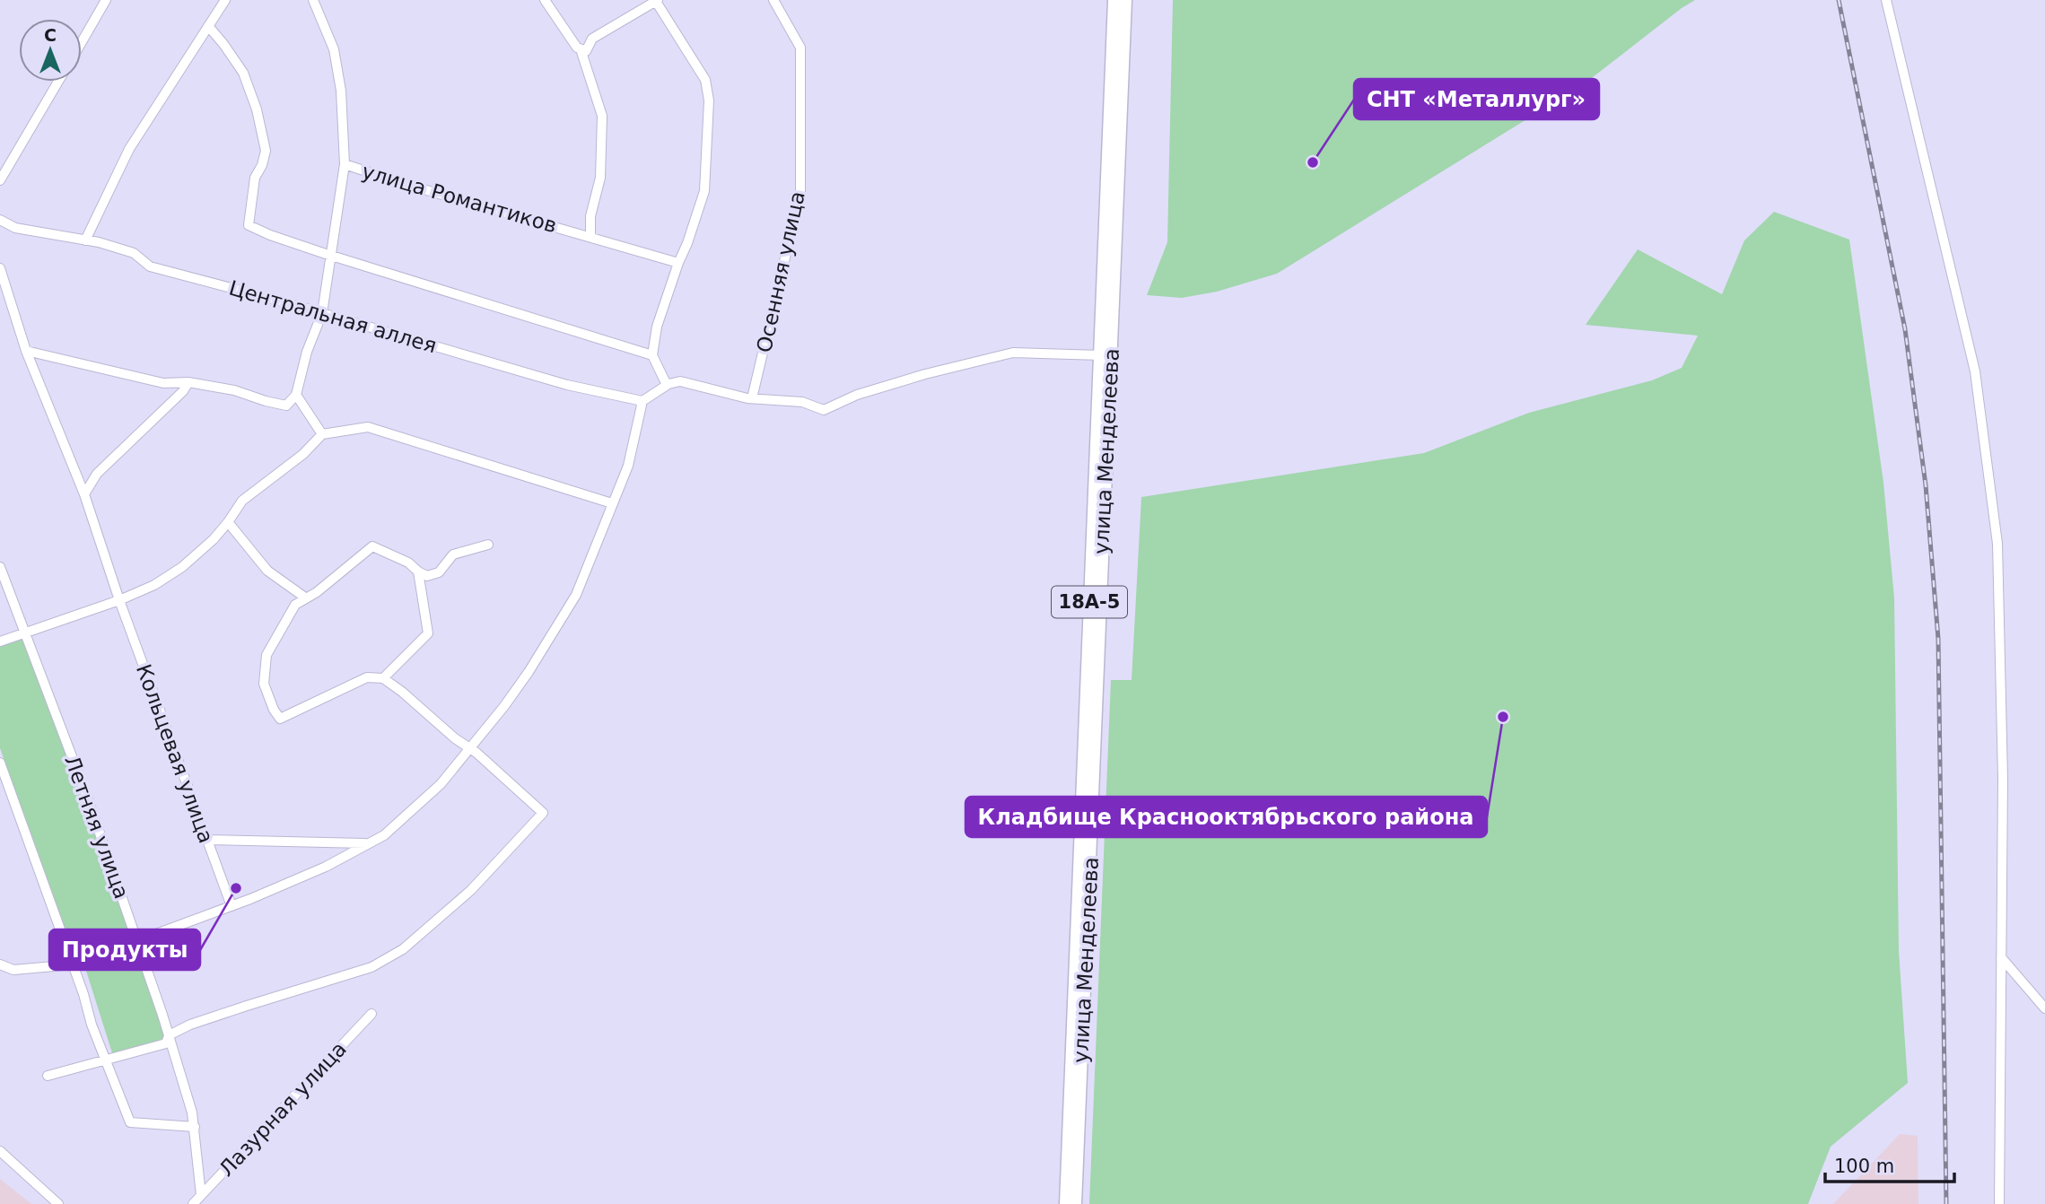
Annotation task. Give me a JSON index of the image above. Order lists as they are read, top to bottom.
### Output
{
  "streets": {
    "highway": ["улица Менделеева", "18А-5"],
    "street": [
      "улица Романтиков",
      "Осенняя улица",
      "Центральная аллея",
      "Кольцевая улица",
      "Летняя улица",
      "Лазурная улица"
    ]
  },
  "crossings": [
    ["Летняя улица", "Лазурная улица"]
  ],
  "places": ["СНТ «Металлург»", "Кладбище Краснооктябрьского района", "Продукты"],
  "scale_bar": "100 m",
  "north": "top"
}
